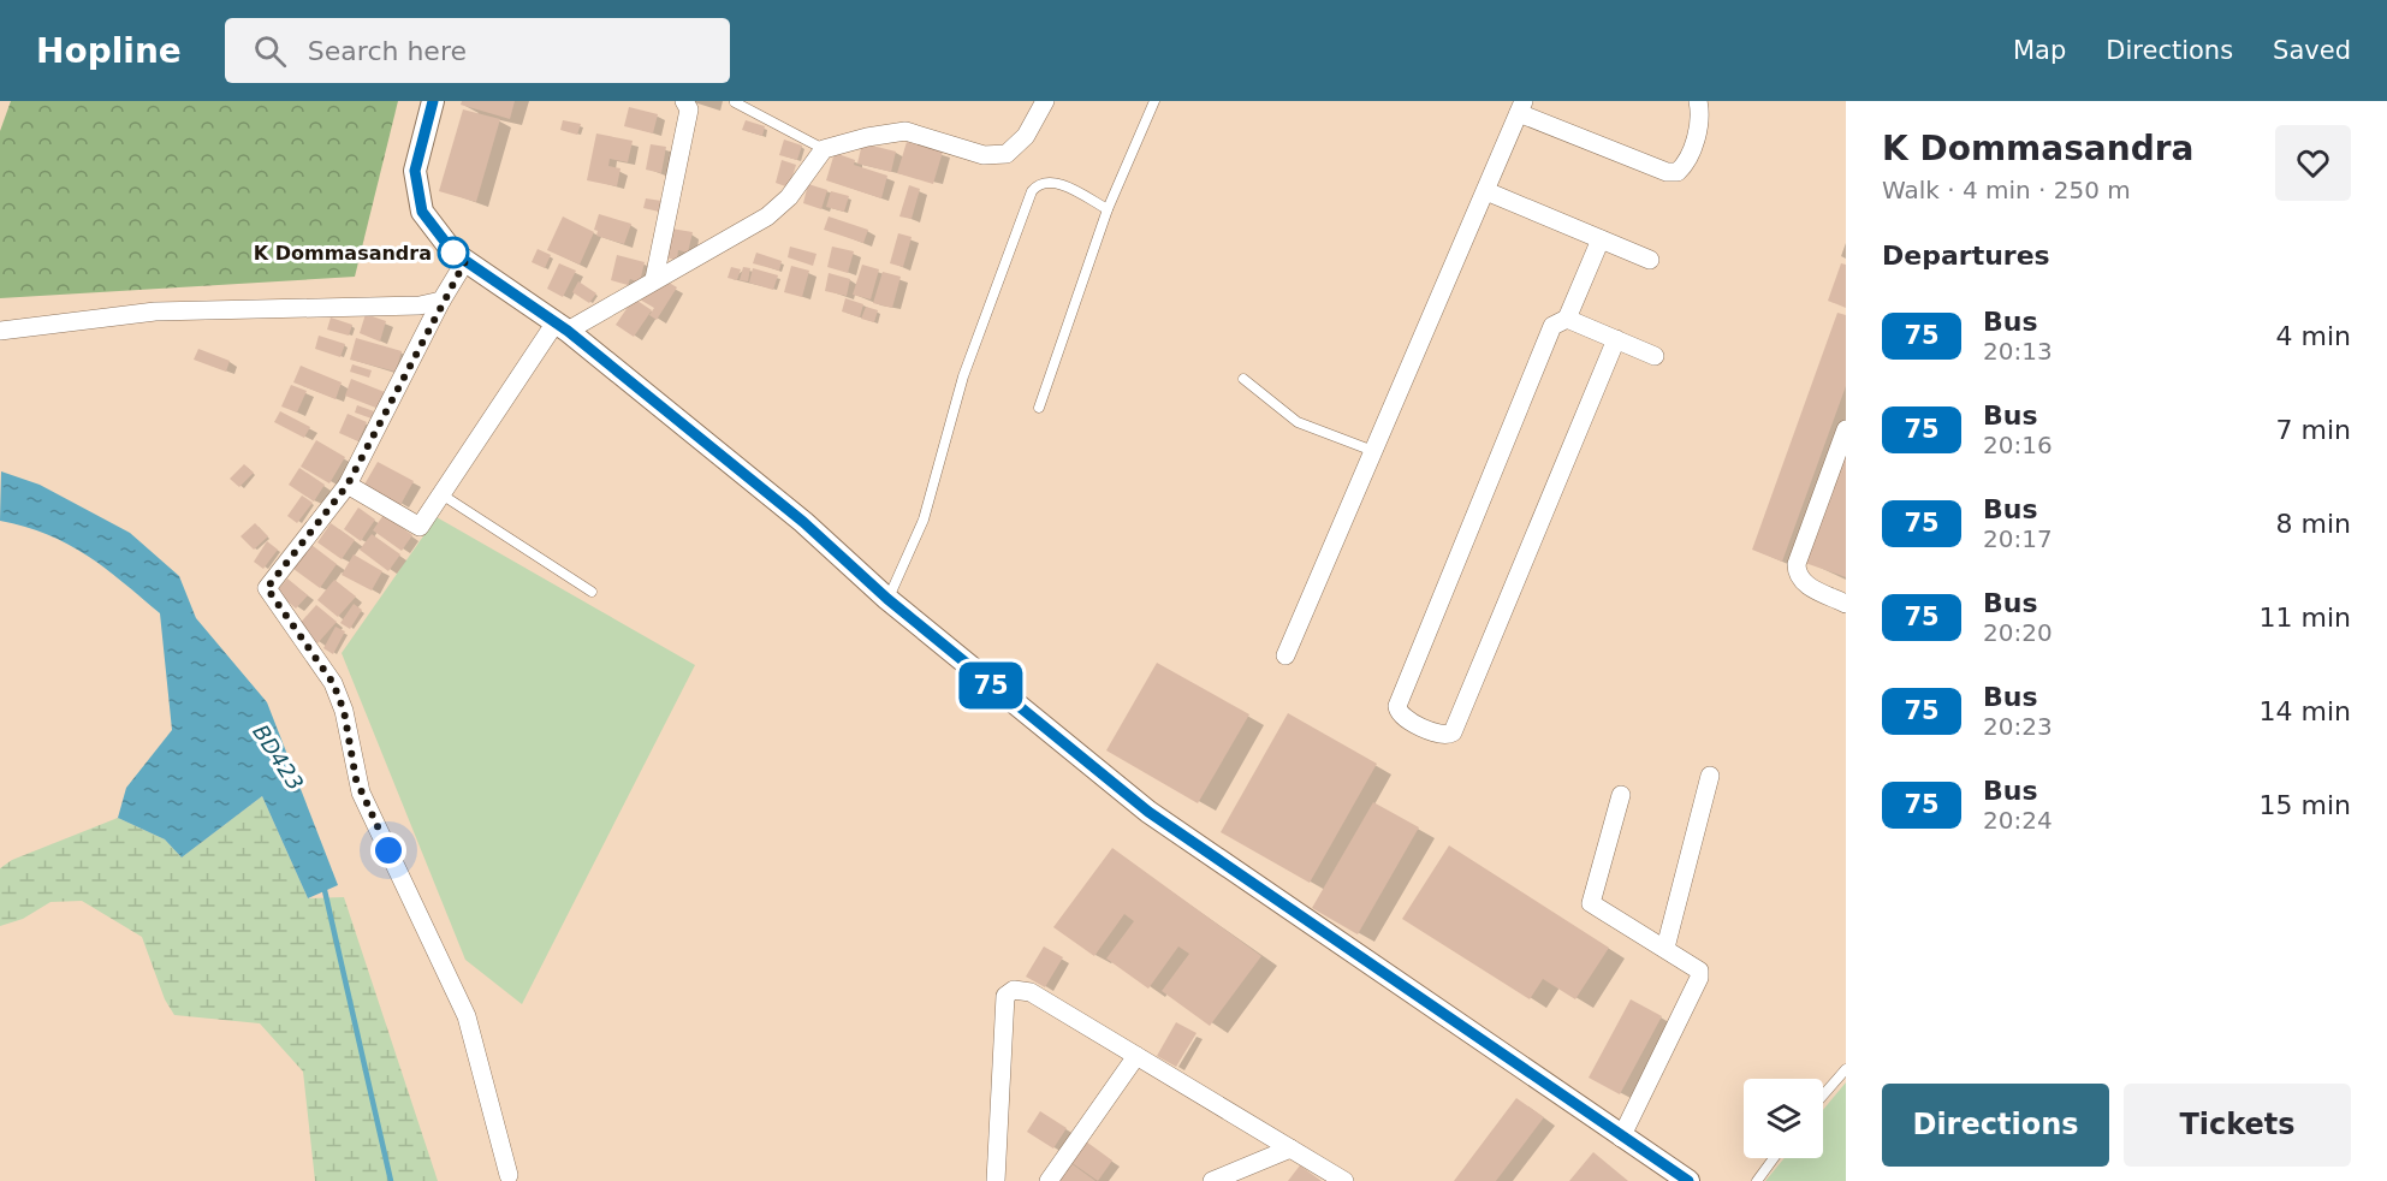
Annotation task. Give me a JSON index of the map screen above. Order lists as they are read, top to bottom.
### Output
{
  "water": ["BD423"],
  "places": ["K Dommasandra"],
  "lines": ["bus line 75"],
  "page": {
    "header": "Hopline",
    "search": "Search here",
    "nav": ["Map", "Directions", "Saved"],
    "on_map": "75",
    "heading": [
      ["K Dommasandra", "Walk · 4 min · 250 m"],
      "Departures"
    ],
    "list": [
      {
        "mark": "75",
        "name": "Bus",
        "note": "20:13",
        "value": "4 min"
      },
      {
        "mark": "75",
        "name": "Bus",
        "note": "20:16",
        "value": "7 min"
      },
      {
        "mark": "75",
        "name": "Bus",
        "note": "20:17",
        "value": "8 min"
      },
      {
        "mark": "75",
        "name": "Bus",
        "note": "20:20",
        "value": "11 min"
      },
      {
        "mark": "75",
        "name": "Bus",
        "note": "20:23",
        "value": "14 min"
      },
      {
        "mark": "75",
        "name": "Bus",
        "note": "20:24",
        "value": "15 min"
      }
    ],
    "buttons": ["Directions", "Tickets"]
  }
}
